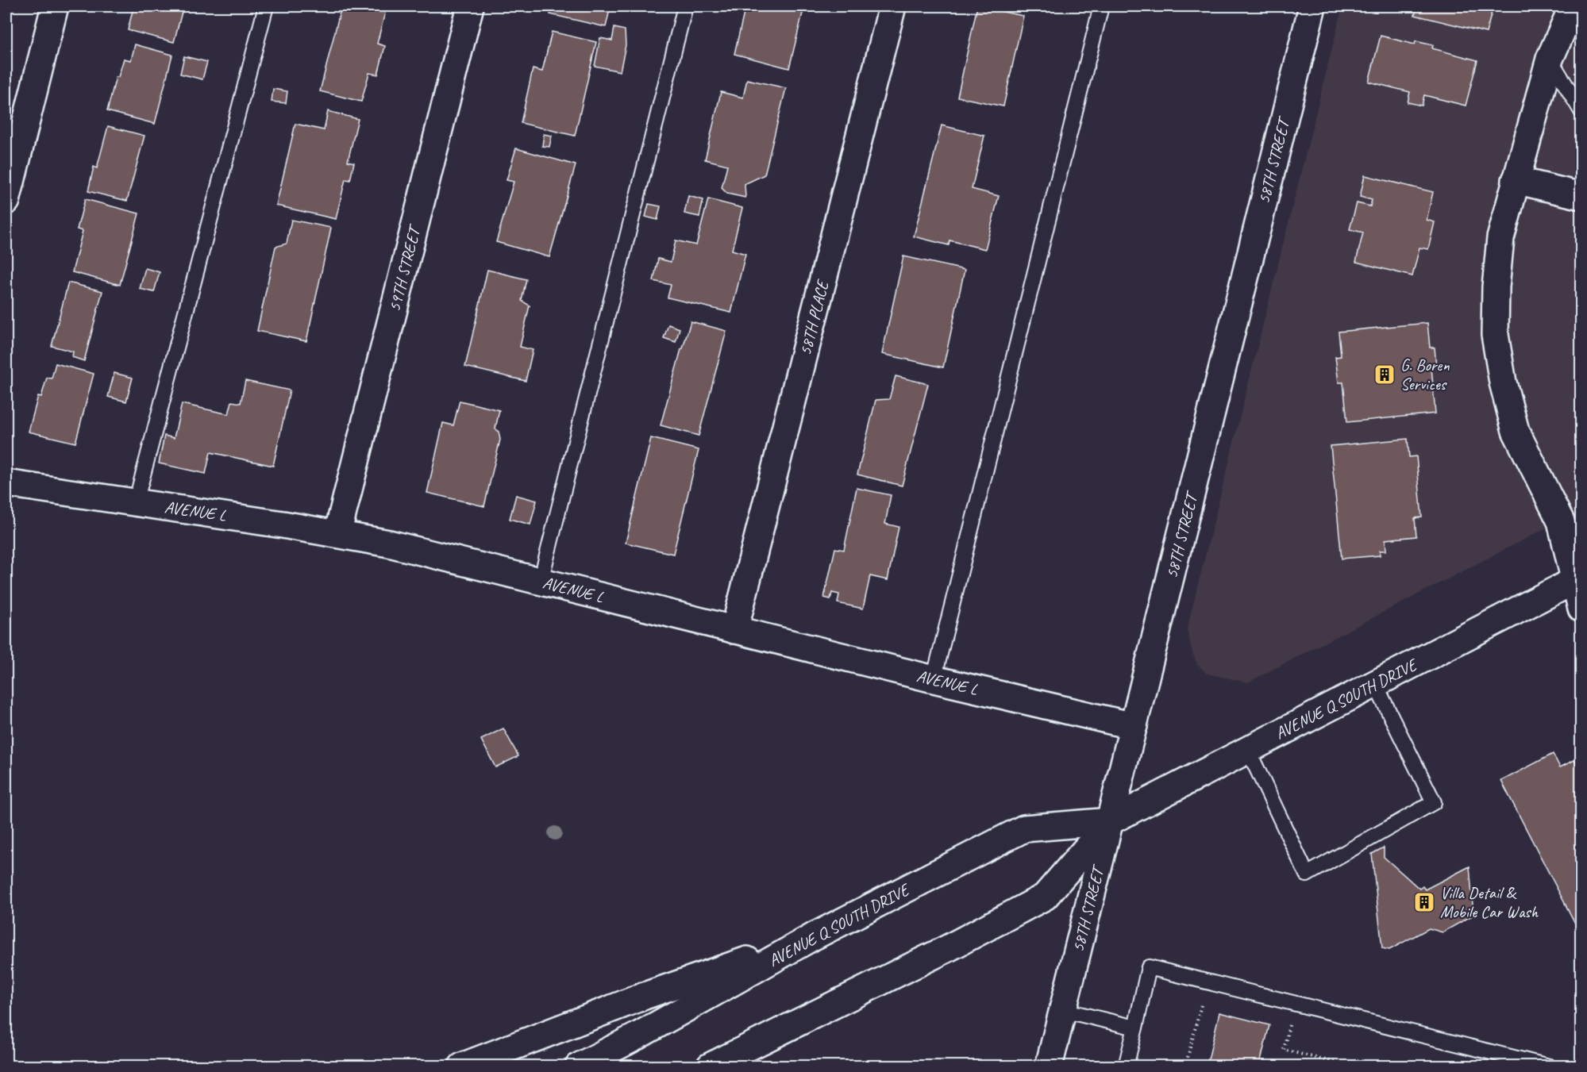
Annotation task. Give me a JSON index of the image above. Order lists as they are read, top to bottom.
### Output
{
  "streets": {
    "main road": [
      "58TH STREET",
      "59TH STREET",
      "58TH PLACE",
      "AVENUE L",
      "AVENUE Q SOUTH DRIVE"
    ]
  },
  "crossings": [
    ["58TH STREET", "AVENUE L"],
    ["58TH STREET", "AVENUE Q SOUTH DRIVE"],
    ["59TH STREET", "AVENUE L"],
    ["58TH PLACE", "AVENUE L"]
  ],
  "places": {
    "building": ["G. Boren Services", "Villa Detail & Mobile Car Wash"]
  }
}
